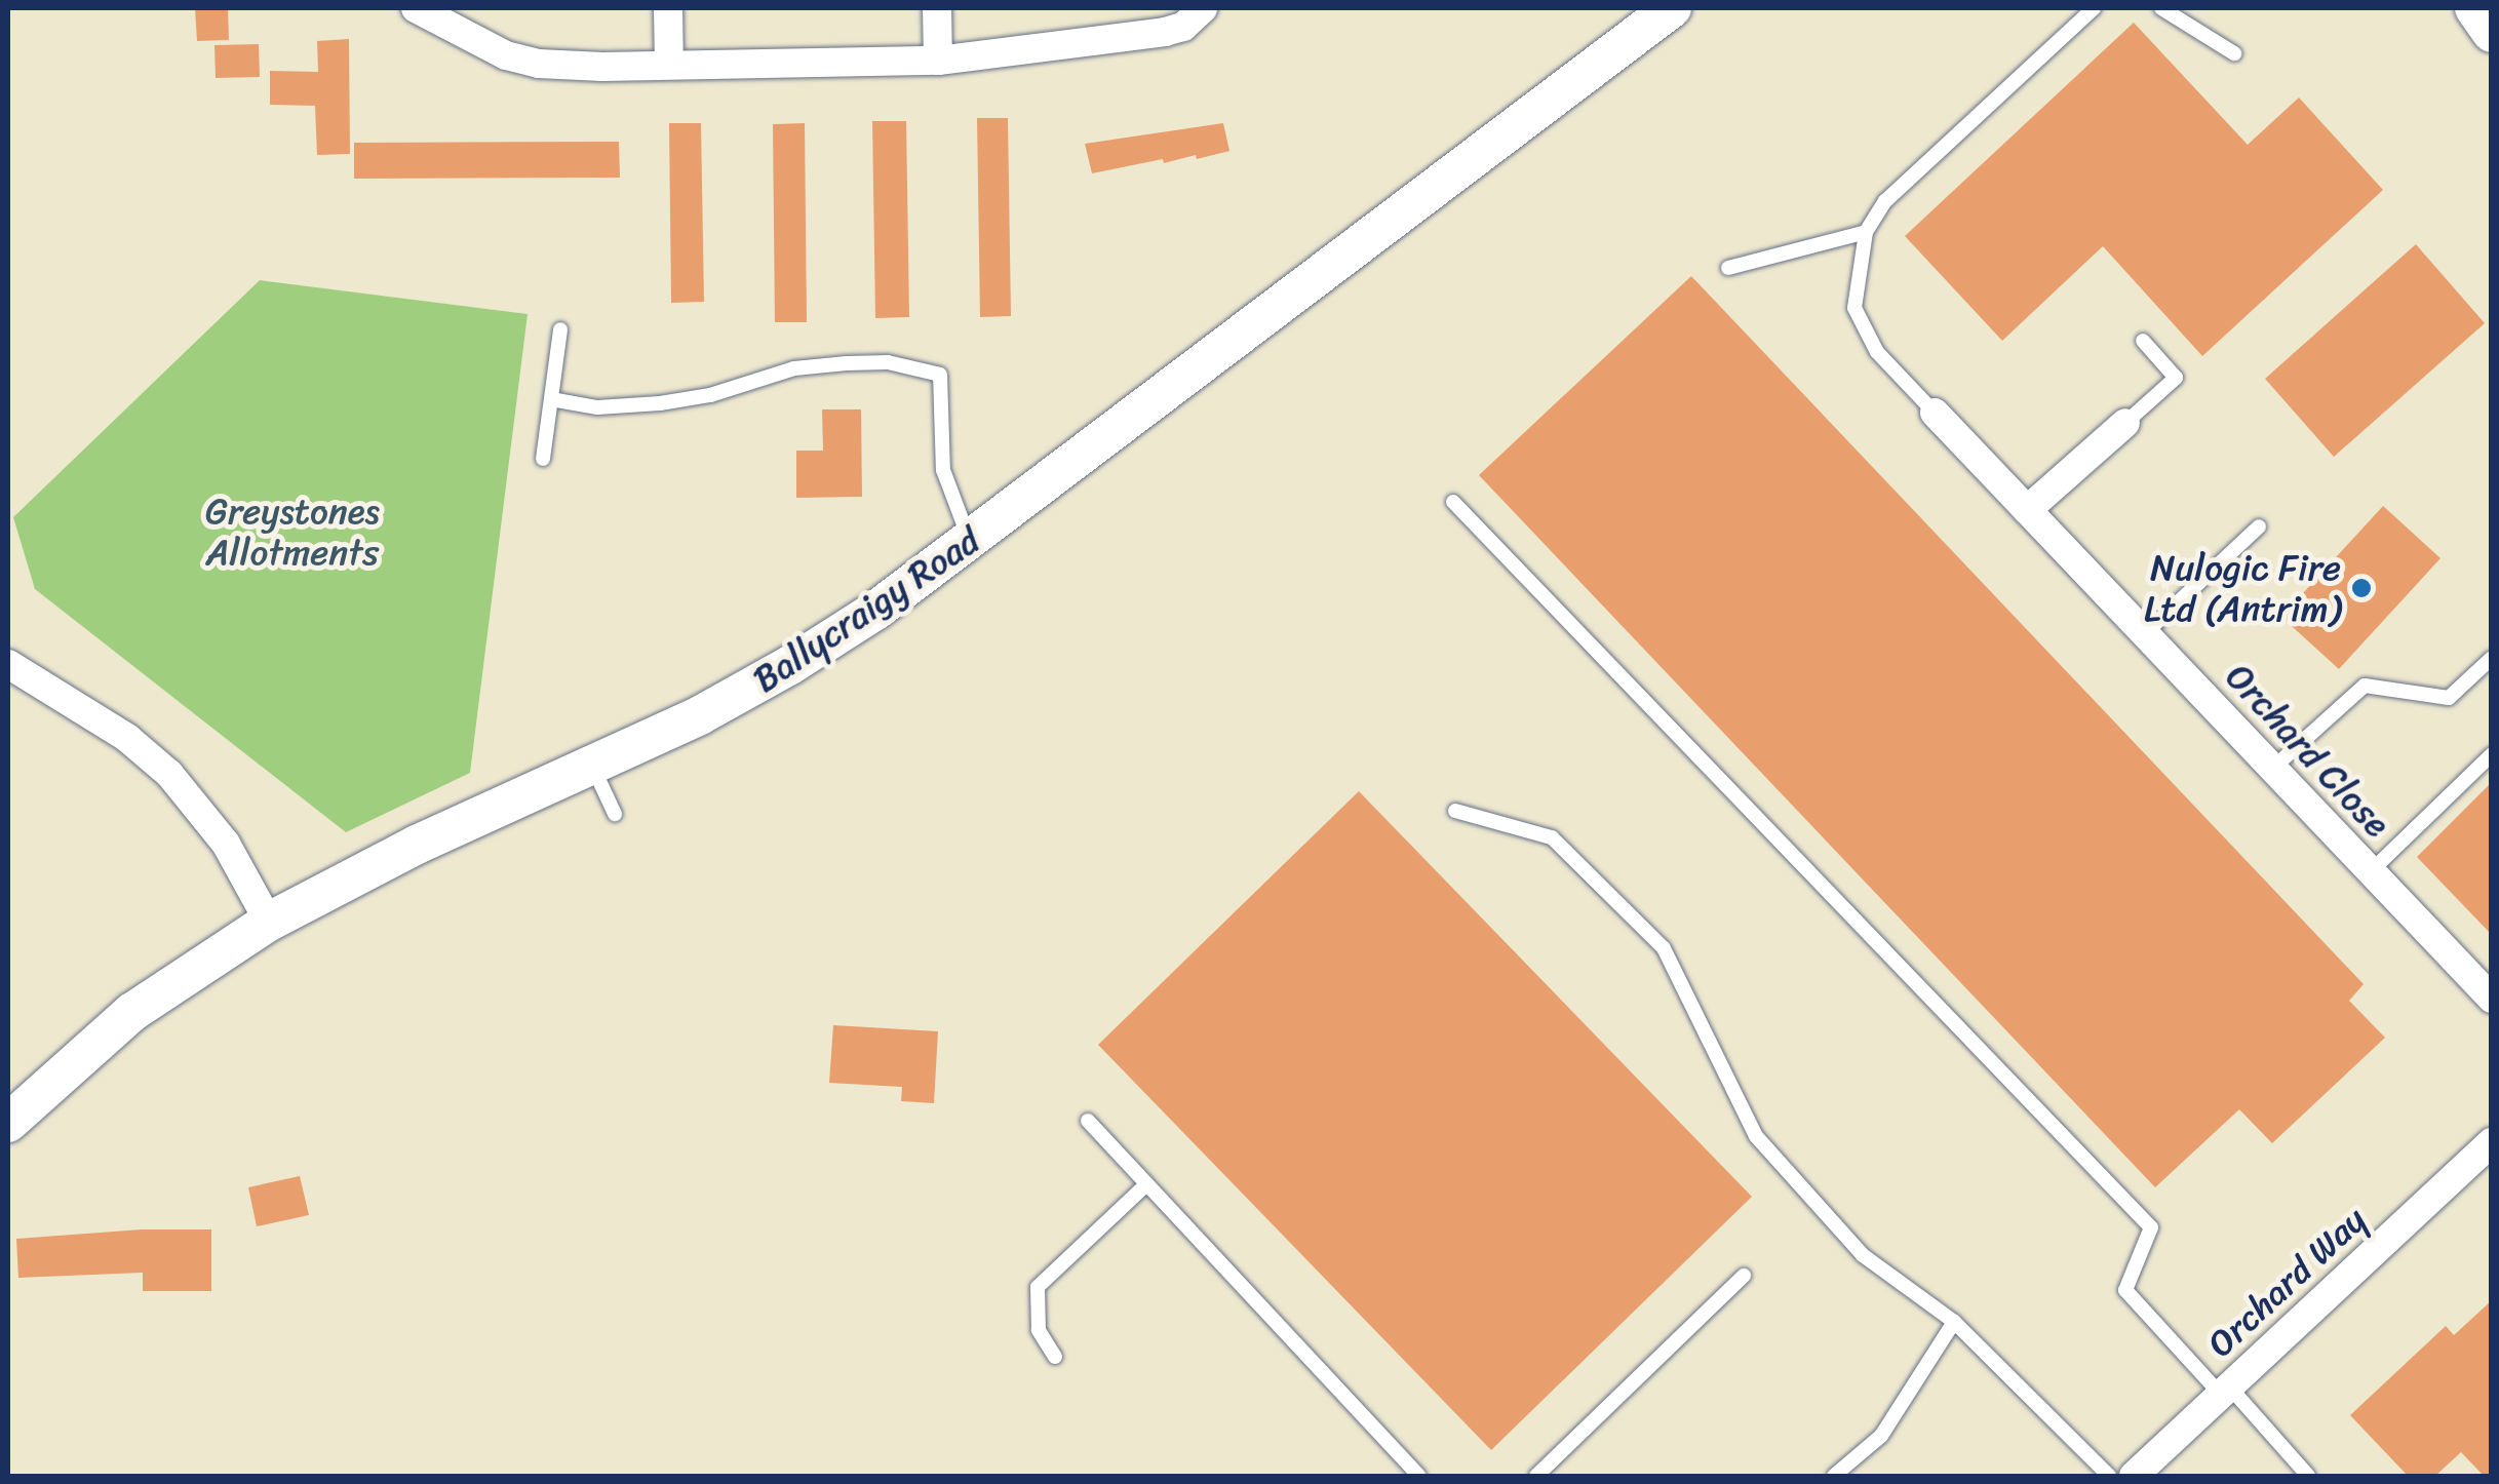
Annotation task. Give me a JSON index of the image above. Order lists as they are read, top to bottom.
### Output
{
  "streets": {
    "main road": ["Ballycraigy Road"],
    "street": ["Orchard Close", "Orchard Way"]
  },
  "parks": ["Greystones Allotments"],
  "places": ["Nulogic Fire Ltd (Antrim)"]
}
